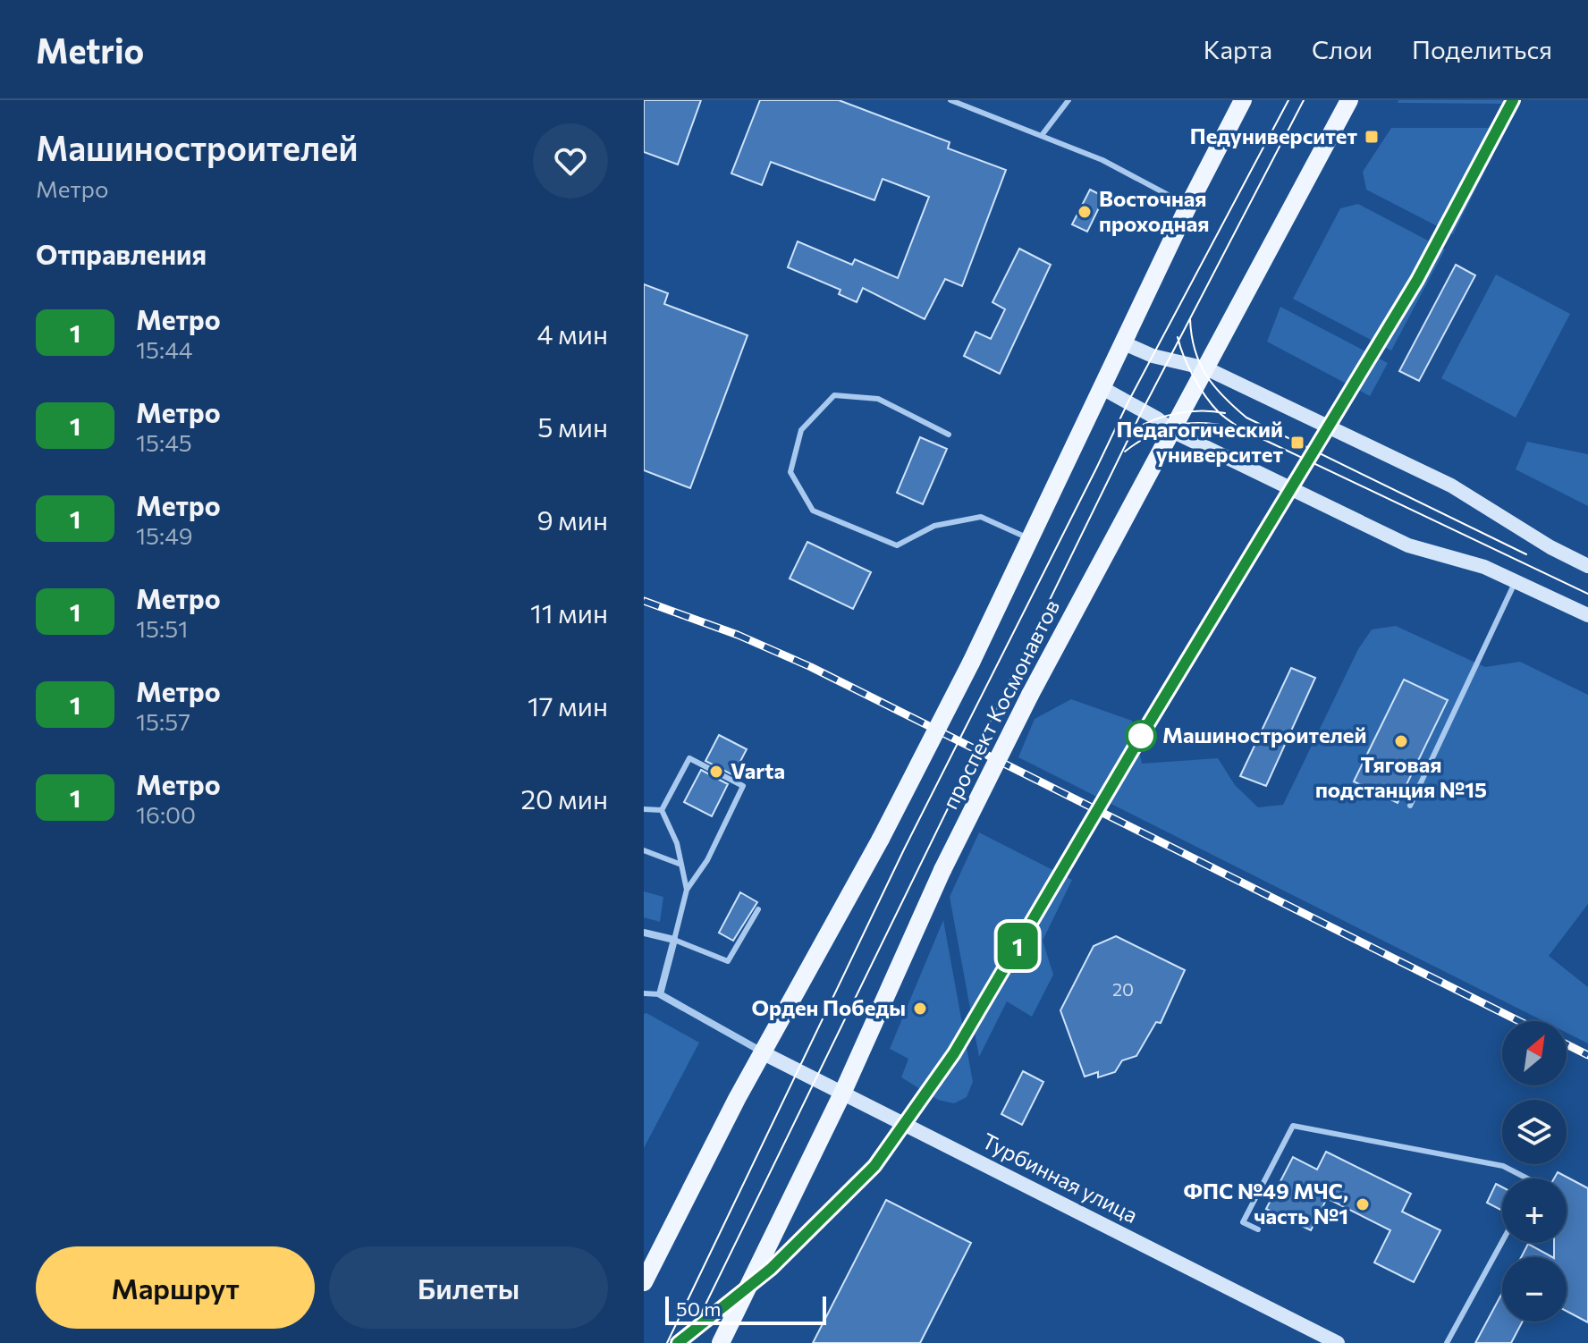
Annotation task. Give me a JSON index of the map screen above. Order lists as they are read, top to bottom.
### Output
{
  "streets": {
    "main road": ["проспект Космонавтов", "Турбинная улица"]
  },
  "crossings": [
    ["проспект Космонавтов", "Турбинная улица"]
  ],
  "places": {
    "transit": ["Педуниверситет", "Педагогический университет"],
    "other": [
      "Восточная проходная",
      "Машиностроителей",
      "Тяговая подстанция №15",
      "Varta",
      "Орден Победы",
      "ФПС №49 МЧС, часть №1"
    ]
  },
  "lines": ["metro line 1"],
  "house_numbers": ["20"],
  "scale_bar": "50 m",
  "north": "top right",
  "page": {
    "header": "Metrio",
    "nav": ["Карта", "Слои", "Поделиться"],
    "heading": [
      ["Машиностроителей", "Метро"],
      "Отправления"
    ],
    "on_map": "1",
    "list": [
      {
        "mark": "1",
        "name": "Метро",
        "note": "15:44",
        "value": "4 мин"
      },
      {
        "mark": "1",
        "name": "Метро",
        "note": "15:45",
        "value": "5 мин"
      },
      {
        "mark": "1",
        "name": "Метро",
        "note": "15:49",
        "value": "9 мин"
      },
      {
        "mark": "1",
        "name": "Метро",
        "note": "15:51",
        "value": "11 мин"
      },
      {
        "mark": "1",
        "name": "Метро",
        "note": "15:57",
        "value": "17 мин"
      },
      {
        "mark": "1",
        "name": "Метро",
        "note": "16:00",
        "value": "20 мин"
      }
    ],
    "map_buttons": ["+", "−"],
    "buttons": ["Маршрут", "Билеты"],
    "scale": "50 m"
  }
}
